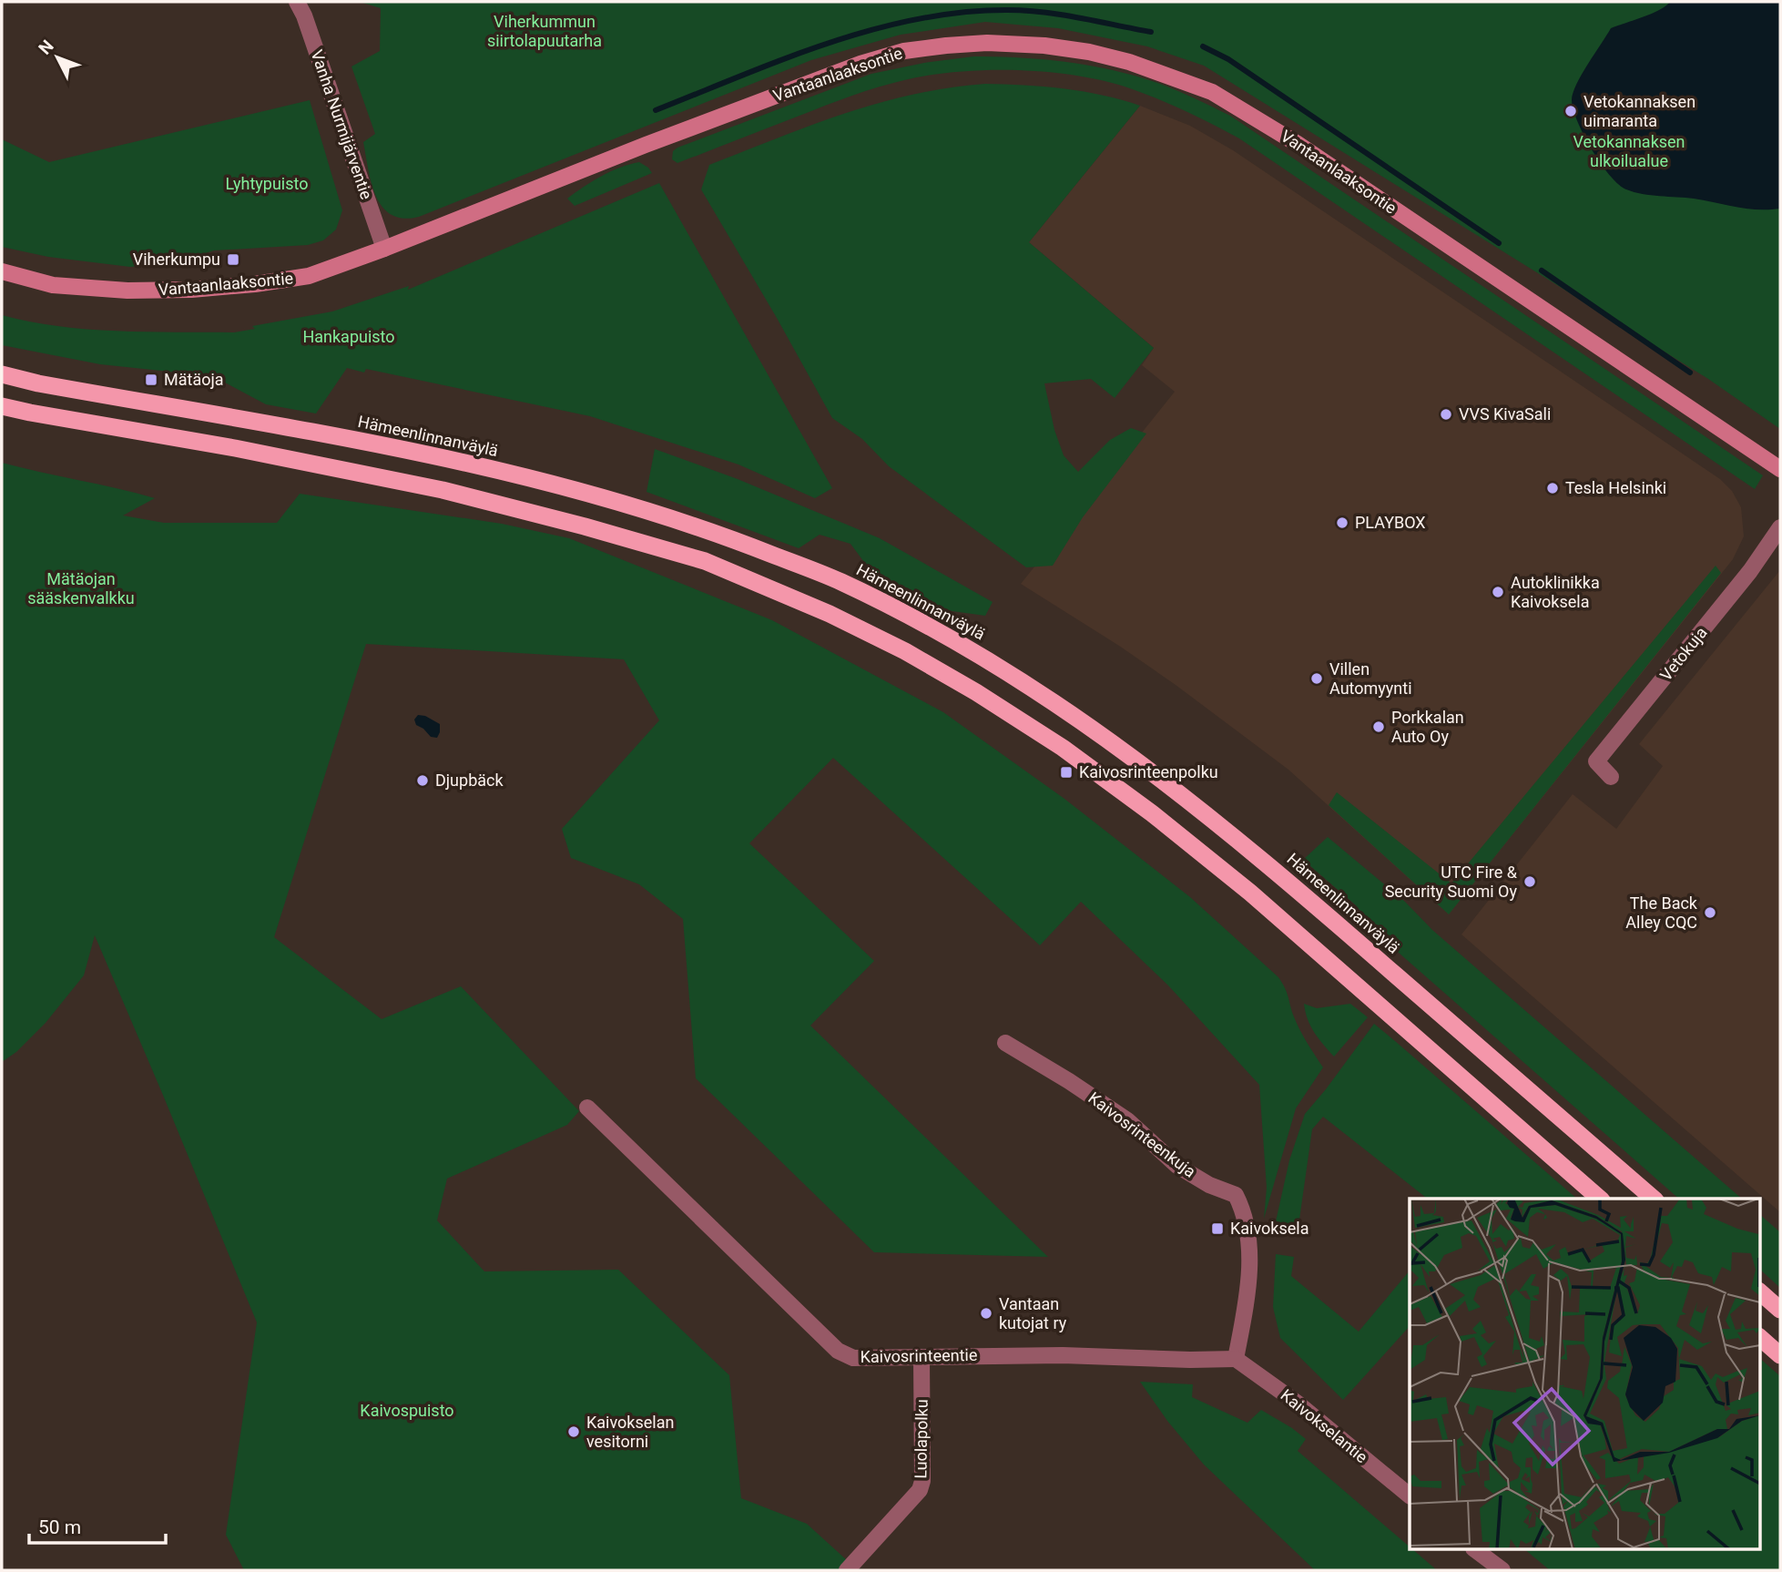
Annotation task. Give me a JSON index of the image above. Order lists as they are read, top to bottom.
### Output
{
  "streets": {
    "highway": ["Hämeenlinnanväylä"],
    "main road": ["Vantaanlaaksontie"],
    "street": [
      "Vanha Nurmijärventie",
      "Vetokuja",
      "Kaivosrinteenkuja",
      "Kaivosrinteentie",
      "Kaivokselantie",
      "Luolapolku"
    ]
  },
  "crossings": [
    ["Vantaanlaaksontie", "Vanha Nurmijärventie"],
    ["Kaivosrinteenkuja", "Kaivosrinteentie"],
    ["Kaivosrinteenkuja", "Kaivokselantie"],
    ["Kaivosrinteentie", "Kaivokselantie"],
    ["Kaivosrinteentie", "Luolapolku"]
  ],
  "parks": [
    "Viherkummun siirtolapuutarha",
    "Vetokannaksen ulkoilualue",
    "Lyhtypuisto",
    "Hankapuisto",
    "Mätäojan sääskenvalkku",
    "Kaivospuisto"
  ],
  "places": {
    "other": [
      "Vetokannaksen uimaranta",
      "VVS KivaSali",
      "Tesla Helsinki",
      "PLAYBOX",
      "Autoklinikka Kaivoksela",
      "Villen Automyynti",
      "Porkkalan Auto Oy",
      "Djupbäck",
      "UTC Fire & Security Suomi Oy",
      "The Back Alley CQC",
      "Vantaan kutojat ry",
      "Kaivokselan vesitorni"
    ],
    "transit": [
      "Viherkumpu",
      "Mätäoja",
      "Kaivosrinteenpolku",
      "Kaivoksela"
    ]
  },
  "scale_bar": "50 m",
  "north": "top left"
}
